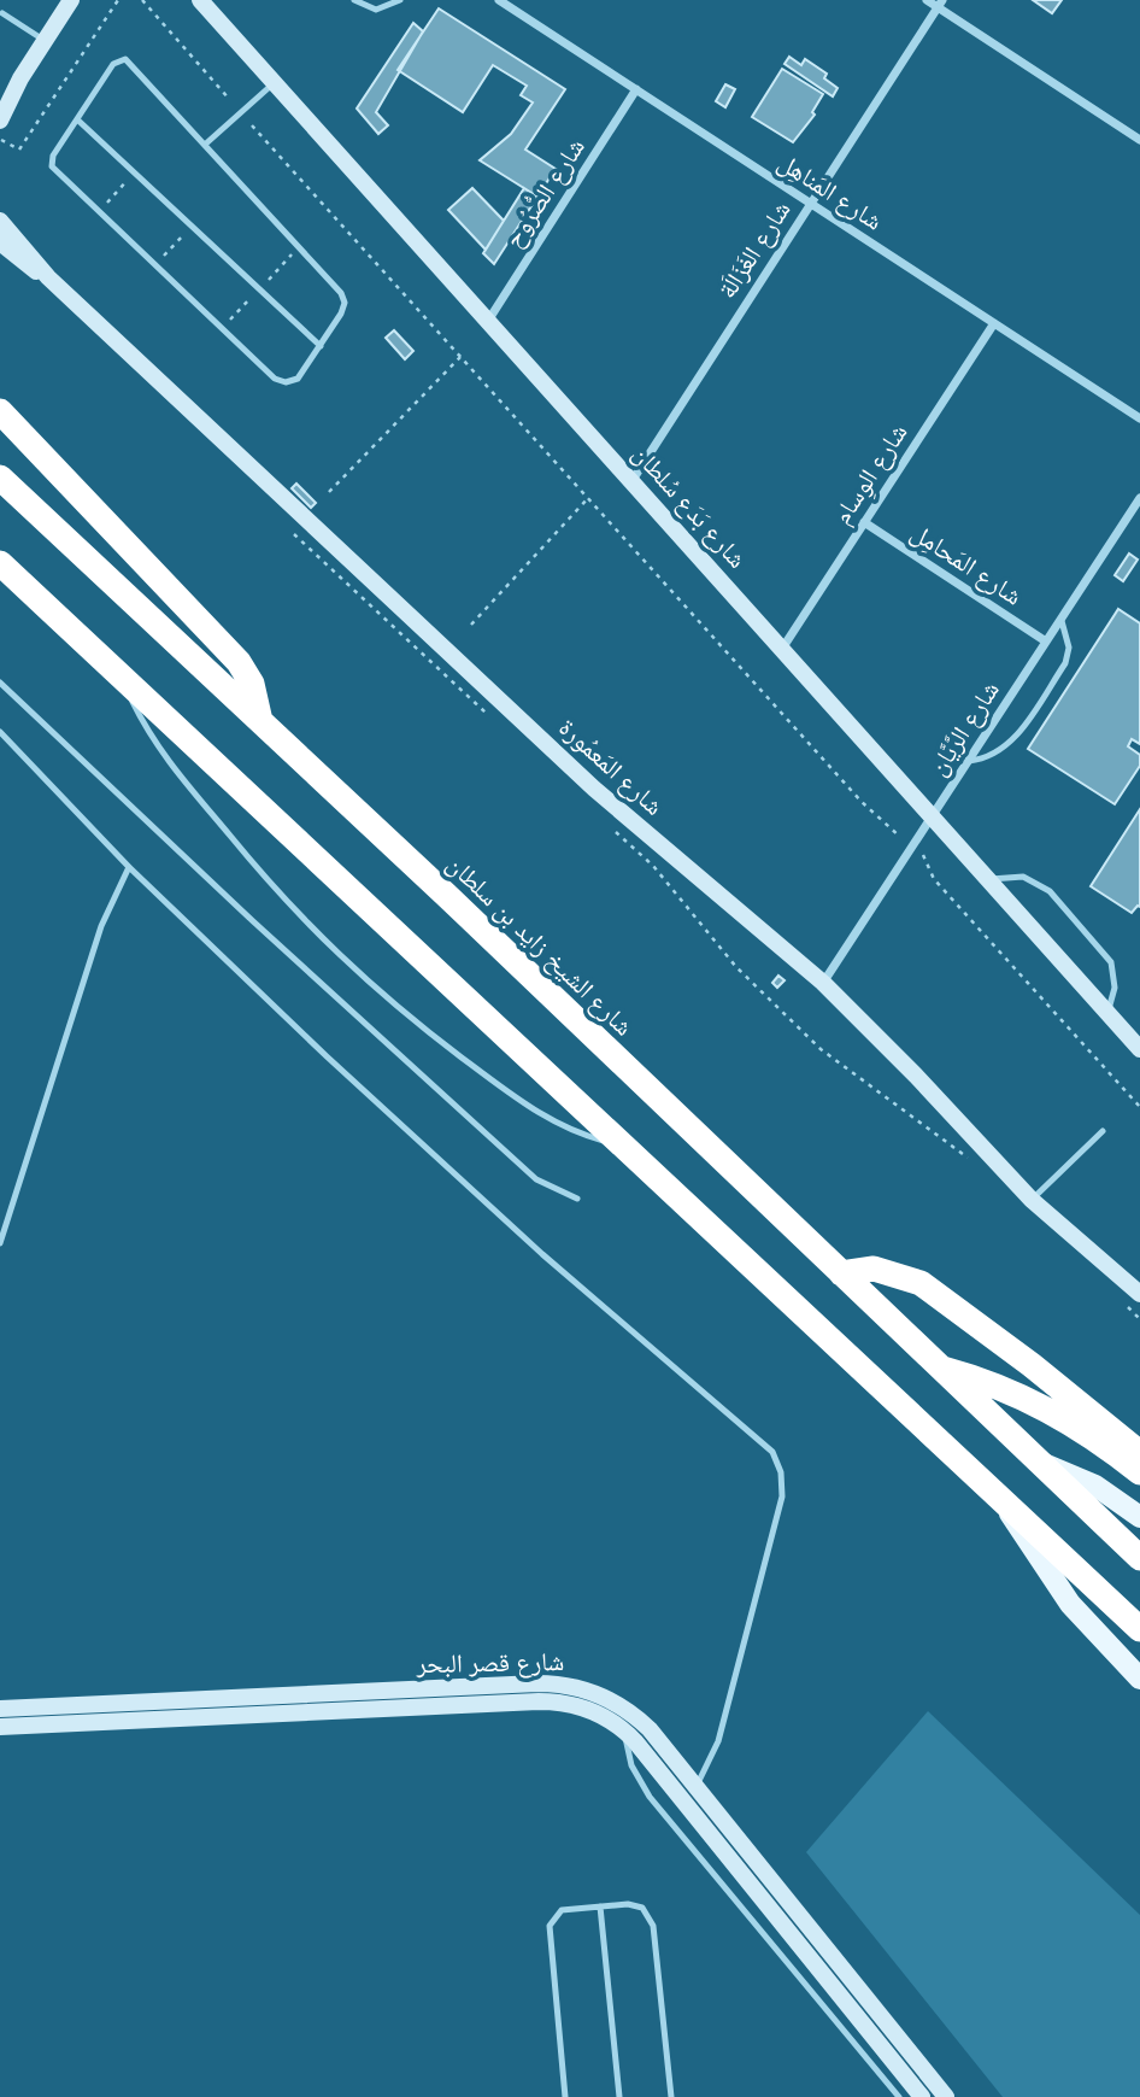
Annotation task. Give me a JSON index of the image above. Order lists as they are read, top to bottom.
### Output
{
  "streets": {
    "highway": ["شارع الشيخ زايد بن سلطان"],
    "street": [
      "شارع المَناهِل",
      "شارع الصُّرُوح",
      "شارع الغَزَالَة",
      "شارع الوِسام",
      "شارع بَدَع سُلطان",
      "شارع المَحامِل",
      "شارع الرَّيَّان",
      "شارع المَعمُورة",
      "شارع قصر البحر"
    ]
  },
  "crossings": [
    ["شارع المَناهِل", "شارع الصُّرُوح"],
    ["شارع المَناهِل", "شارع الغَزَالَة"],
    ["شارع المَناهِل", "شارع الوِسام"],
    ["شارع الصُّرُوح", "شارع بَدَع سُلطان"],
    ["شارع الغَزَالَة", "شارع بَدَع سُلطان"],
    ["شارع الوِسام", "شارع بَدَع سُلطان"],
    ["شارع الوِسام", "شارع المَحامِل"],
    ["شارع بَدَع سُلطان", "شارع الرَّيَّان"],
    ["شارع المَحامِل", "شارع الرَّيَّان"],
    ["شارع الرَّيَّان", "شارع المَعمُورة"]
  ]
}
